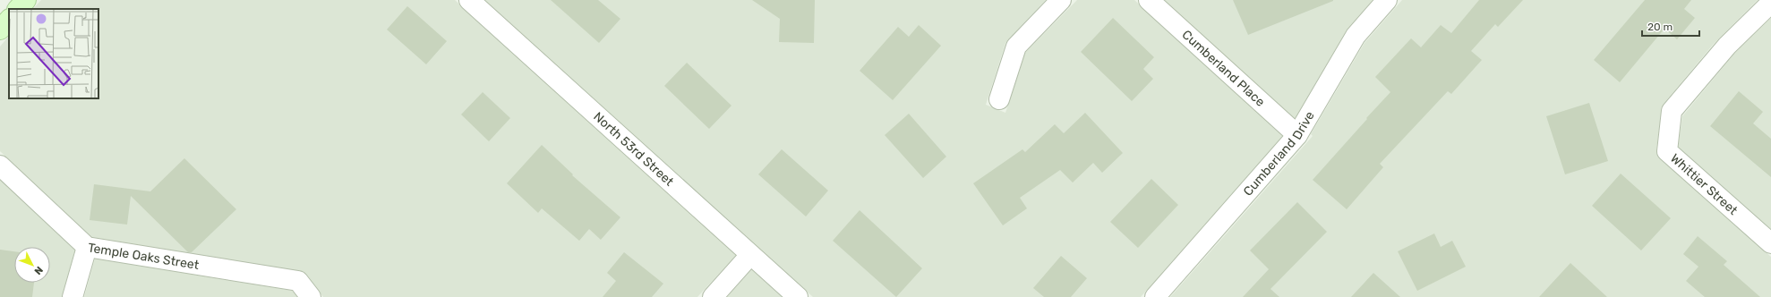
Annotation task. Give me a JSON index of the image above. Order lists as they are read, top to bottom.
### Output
{
  "streets": {
    "street": [
      "Cumberland Place",
      "North 53rd Street",
      "Cumberland Drive",
      "Whittier Street",
      "Temple Oaks Street"
    ]
  },
  "crossings": [
    ["Cumberland Place", "Cumberland Drive"]
  ],
  "scale_bar": "20 m",
  "north": "bottom right"
}
